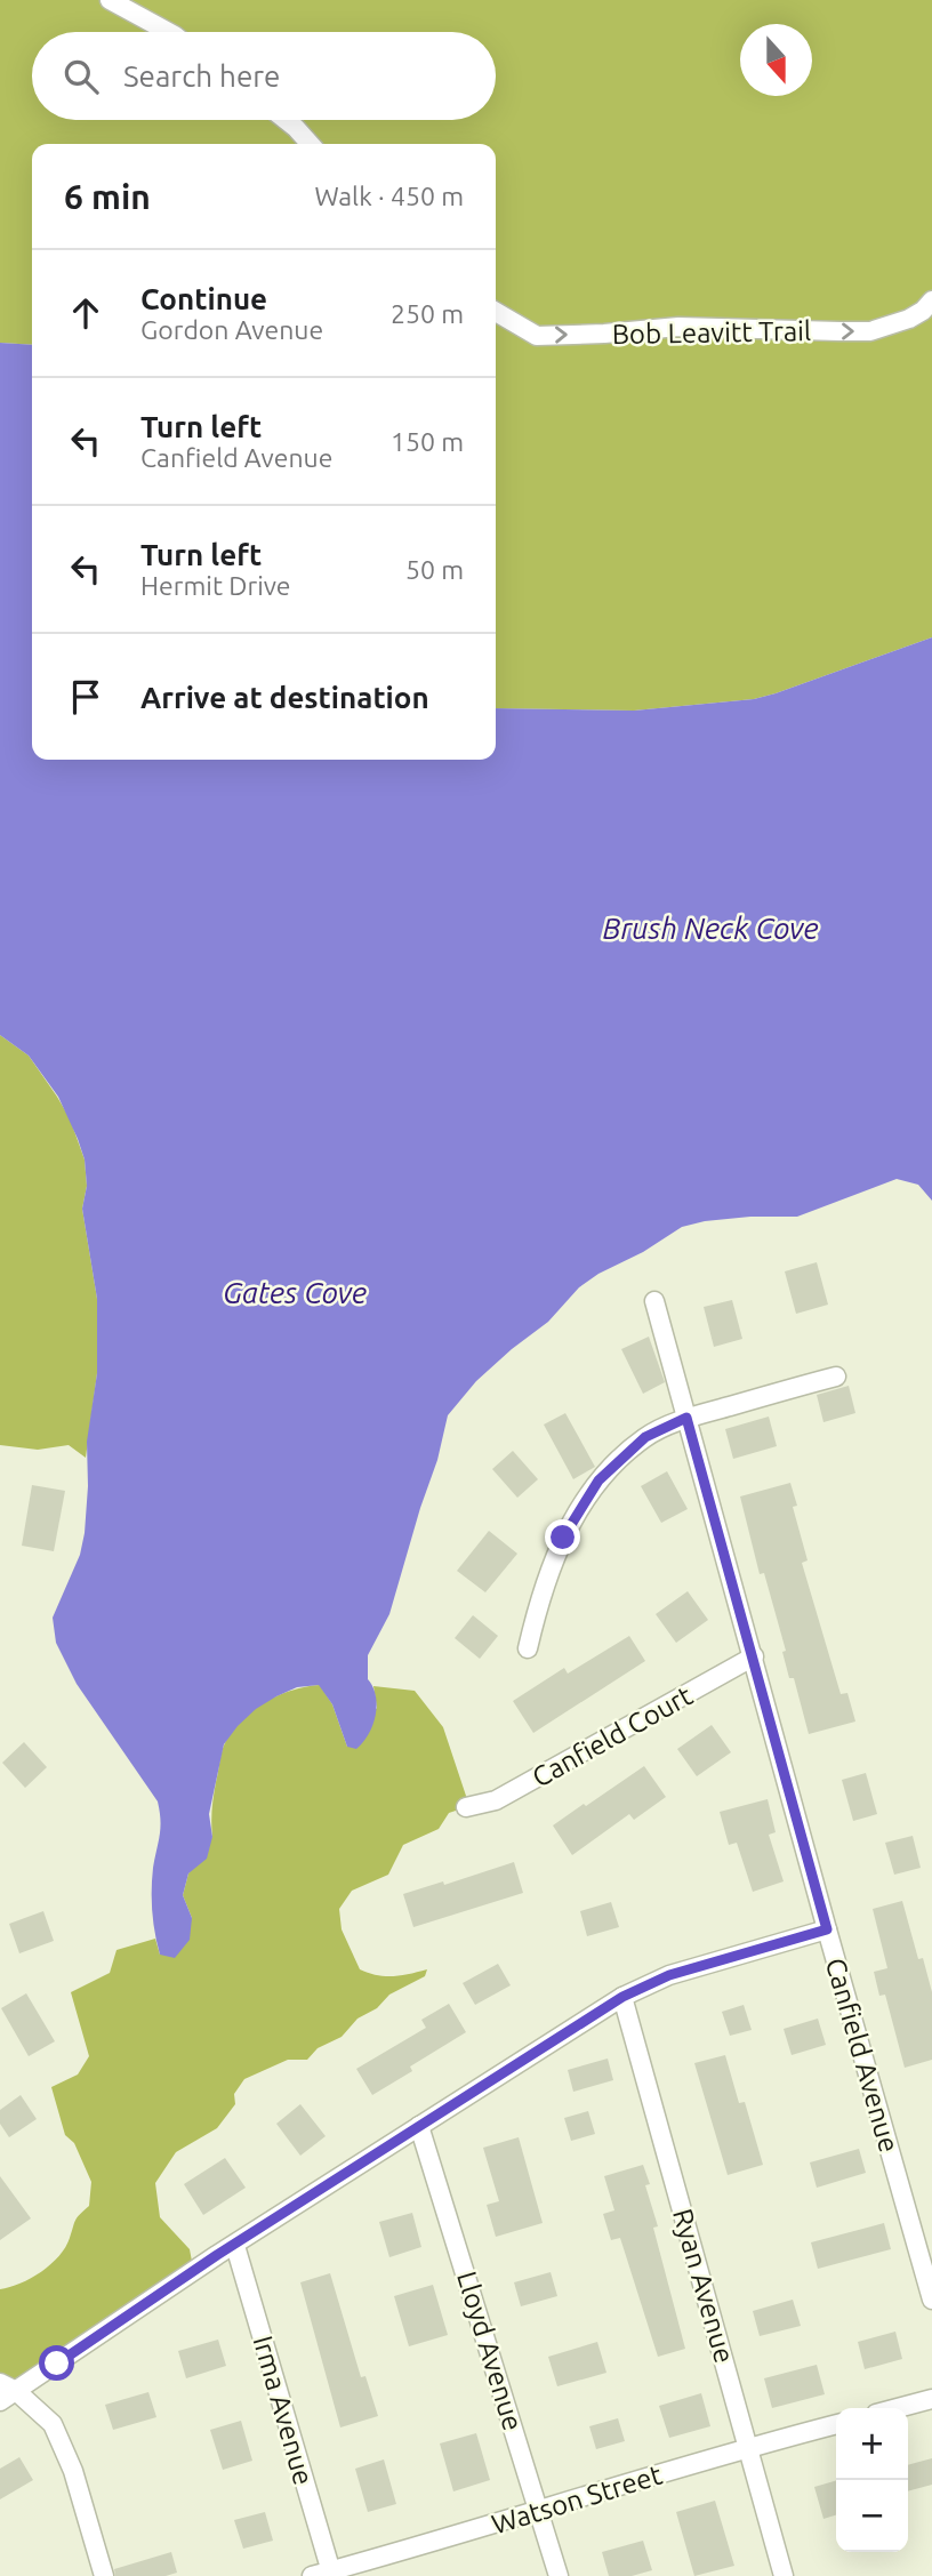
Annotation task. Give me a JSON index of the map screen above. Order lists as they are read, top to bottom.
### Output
{
  "streets": {
    "street": [
      "Bob Leavitt Trail",
      "Canfield Court",
      "Canfield Avenue",
      "Ryan Avenue",
      "Lloyd Avenue",
      "Irma Avenue",
      "Watson Street"
    ]
  },
  "crossings": [
    ["Canfield Court", "Canfield Avenue"],
    ["Ryan Avenue", "Watson Street"],
    ["Lloyd Avenue", "Watson Street"],
    ["Irma Avenue", "Watson Street"]
  ],
  "one_way": ["Bob Leavitt Trail"],
  "water": ["Brush Neck Cove", "Gates Cove"],
  "north": "bottom",
  "page": {
    "search": "Search here",
    "heading": ["6 min", "Walk · 450 m"],
    "list": [
      ["Continue", "Gordon Avenue", "250 m"],
      ["Turn left", "Canfield Avenue", "150 m"],
      ["Turn left", "Hermit Drive", "50 m"],
      "Arrive at destination"
    ],
    "map_buttons": ["+", "−"]
  }
}
